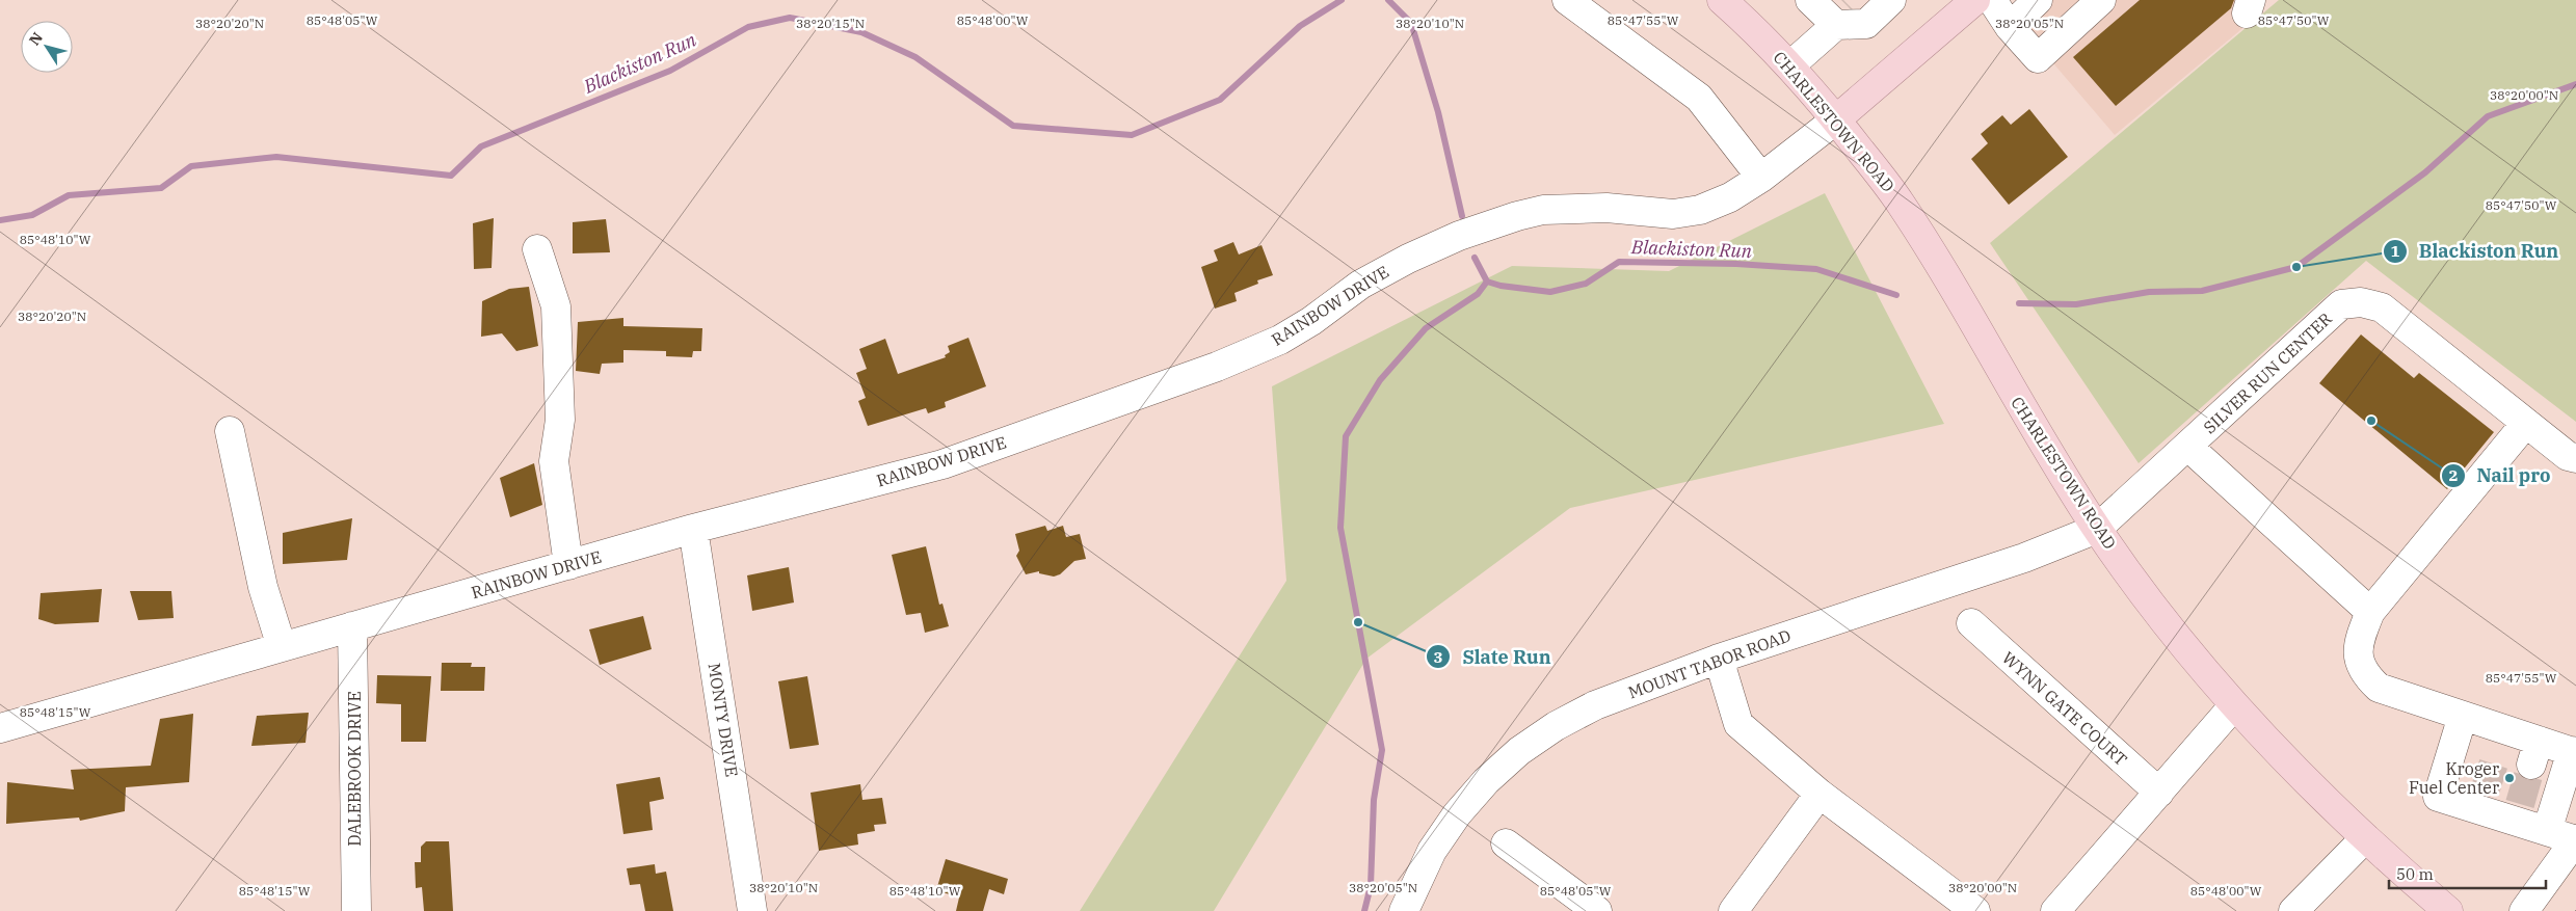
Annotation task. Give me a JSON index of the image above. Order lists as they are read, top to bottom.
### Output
{
  "streets": {
    "main road": ["CHARLESTOWN ROAD"],
    "street": [
      "RAINBOW DRIVE",
      "SILVER RUN CENTER",
      "MOUNT TABOR ROAD",
      "WYNN GATE COURT",
      "MONTY DRIVE",
      "DALEBROOK DRIVE"
    ]
  },
  "crossings": [
    ["CHARLESTOWN ROAD", "RAINBOW DRIVE"],
    ["CHARLESTOWN ROAD", "SILVER RUN CENTER"],
    ["CHARLESTOWN ROAD", "MOUNT TABOR ROAD"],
    ["RAINBOW DRIVE", "MONTY DRIVE"],
    ["RAINBOW DRIVE", "DALEBROOK DRIVE"],
    ["SILVER RUN CENTER", "MOUNT TABOR ROAD"]
  ],
  "water": ["Blackiston Run"],
  "places": [
    "Blackiston Run",
    "Nail pro",
    "Slate Run",
    "Kroger Fuel Center"
  ],
  "scale_bar": "50 m",
  "north": "top left",
  "coordinates": [
    "85°48'05\"W",
    "85°48'00\"W",
    "85°47'55\"W",
    "85°47'50\"W",
    "38°20'20\"N",
    "38°20'15\"N",
    "38°20'10\"N",
    "38°20'05\"N",
    "38°20'00\"N",
    "85°48'10\"W",
    "85°48'15\"W"
  ]
}
